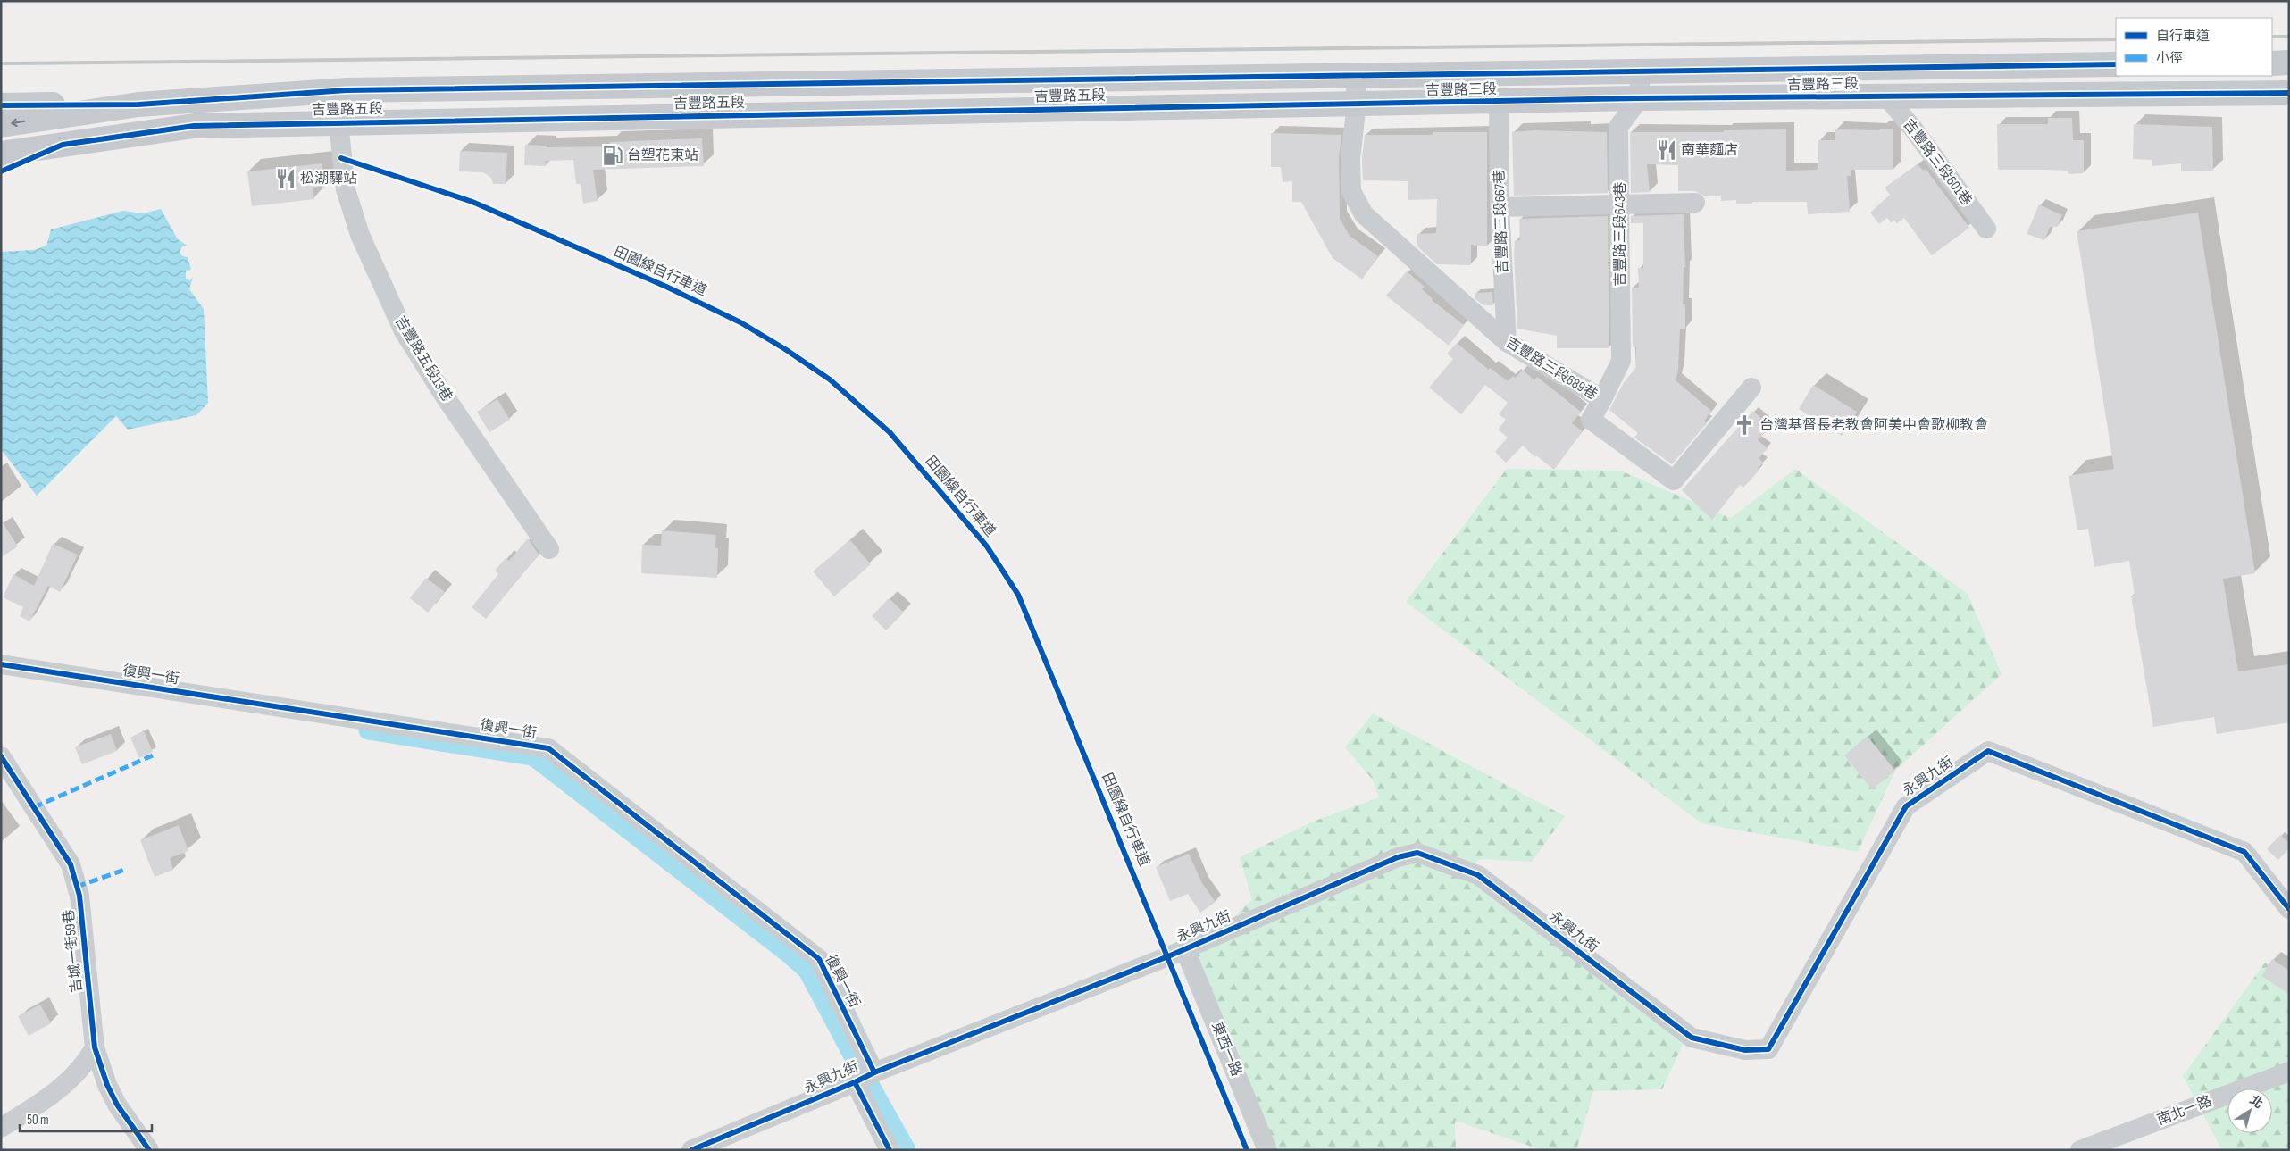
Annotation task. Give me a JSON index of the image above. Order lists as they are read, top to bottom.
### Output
{
  "streets": {
    "main road": ["吉豐路三段", "吉豐路五段"],
    "street": [
      "吉豐路三段601巷",
      "吉豐路三段667巷",
      "吉豐路三段643巷",
      "吉豐路五段13巷",
      "吉豐路三段689巷",
      "復興一街",
      "永興九街",
      "吉城一街59巷",
      "東西一路",
      "南北一路"
    ],
    "cycle path": ["田園線自行車道"]
  },
  "crossings": [
    ["吉豐路三段", "吉豐路五段"],
    ["吉豐路三段", "吉豐路三段601巷"],
    ["吉豐路三段", "吉豐路三段667巷"],
    ["吉豐路三段", "吉豐路三段643巷"],
    ["吉豐路三段", "吉豐路三段689巷"],
    ["吉豐路五段", "吉豐路五段13巷"],
    ["吉豐路五段", "吉豐路三段689巷"],
    ["吉豐路三段667巷", "吉豐路三段689巷"],
    ["吉豐路三段643巷", "吉豐路三段689巷"],
    ["復興一街", "永興九街"],
    ["永興九街", "東西一路"]
  ],
  "places": {
    "restaurant": ["南華麵店", "松湖驛站"],
    "fuel station": ["台塑花東站"],
    "church": ["台灣基督長老教會阿美中會歌柳教會"]
  },
  "legend": ["自行車道", "小徑"],
  "scale_bar": "50 m",
  "north": "top right"
}
